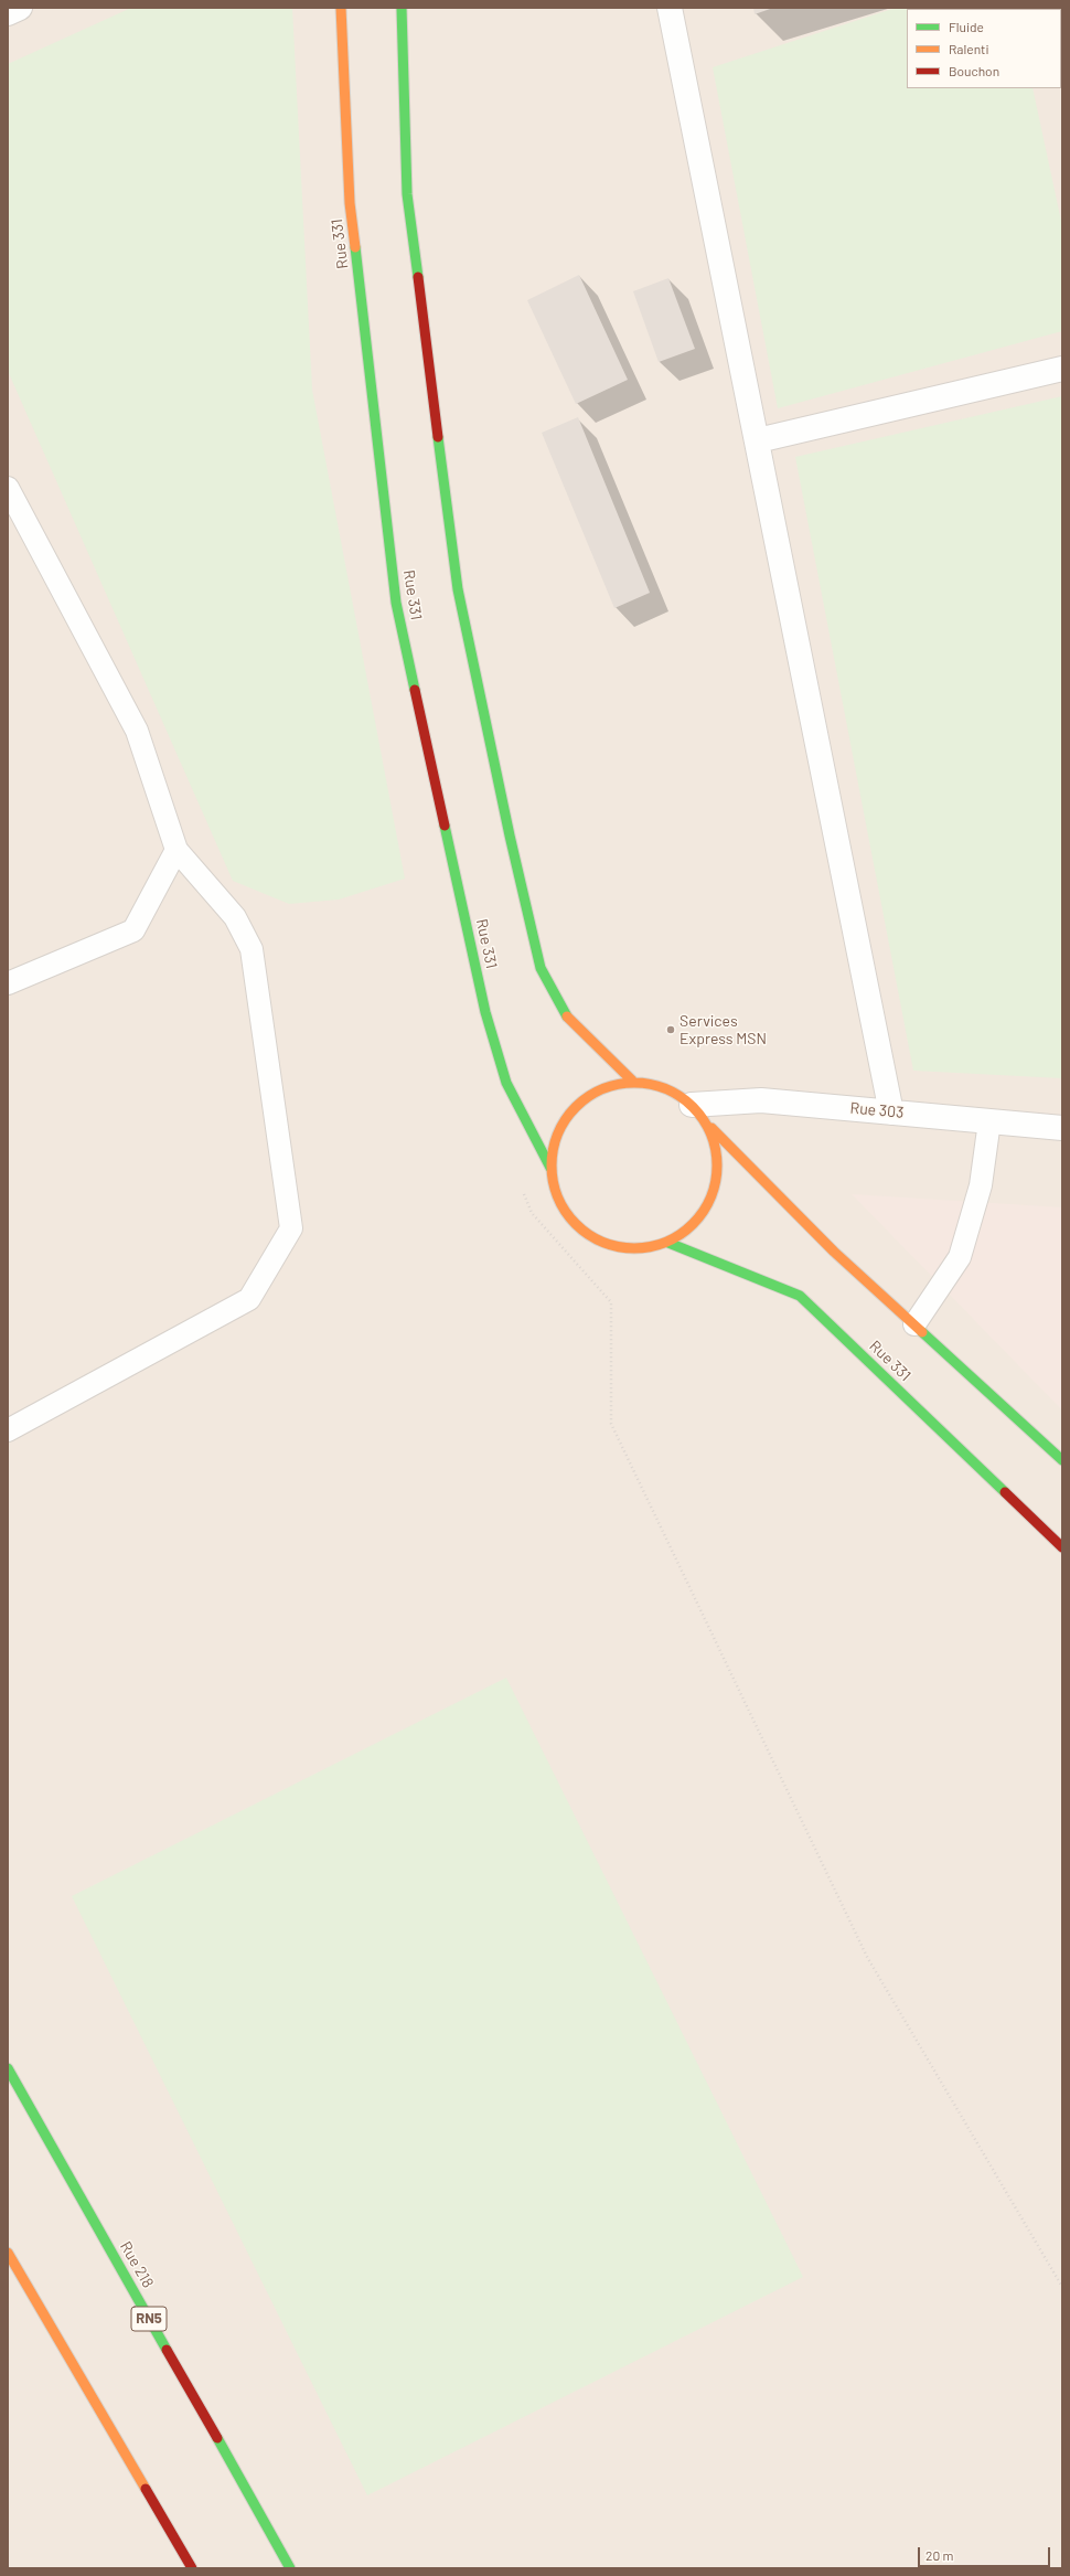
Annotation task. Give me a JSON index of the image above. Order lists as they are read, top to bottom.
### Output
{
  "streets": {
    "main road": ["Rue 331", "Rue 218", "RN5"],
    "street": ["Rue 303"]
  },
  "places": ["Services Express MSN"],
  "legend": ["Fluide", "Ralenti", "Bouchon"],
  "scale_bar": "20 m"
}
